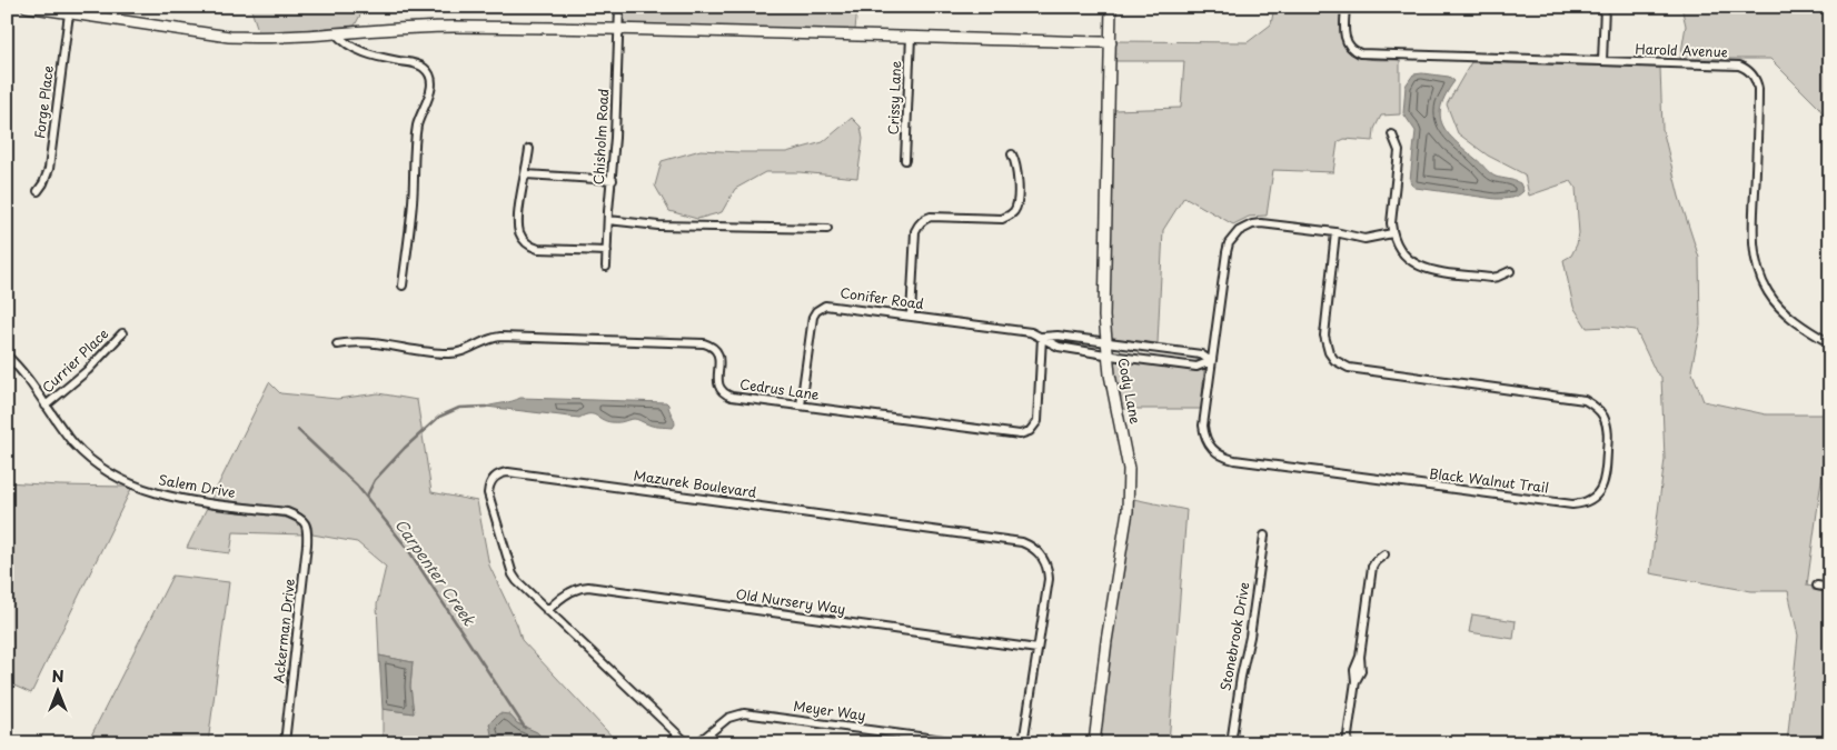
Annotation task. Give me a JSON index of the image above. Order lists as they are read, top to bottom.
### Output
{
  "streets": {
    "main road": ["Cody Lane"],
    "street": [
      "Harold Avenue",
      "Crissy Lane",
      "Forge Place",
      "Chisholm Road",
      "Conifer Road",
      "Currier Place",
      "Cedrus Lane",
      "Black Walnut Trail",
      "Mazurek Boulevard",
      "Salem Drive",
      "Old Nursery Way",
      "Ackerman Drive",
      "Stonebrook Drive",
      "Meyer Way"
    ]
  },
  "crossings": [
    ["Conifer Road", "Cedrus Lane"],
    ["Conifer Road", "Cody Lane"],
    ["Conifer Road", "Black Walnut Trail"],
    ["Currier Place", "Salem Drive"],
    ["Mazurek Boulevard", "Old Nursery Way"],
    ["Salem Drive", "Ackerman Drive"]
  ],
  "water": ["Carpenter Creek"],
  "north": "top"
}
